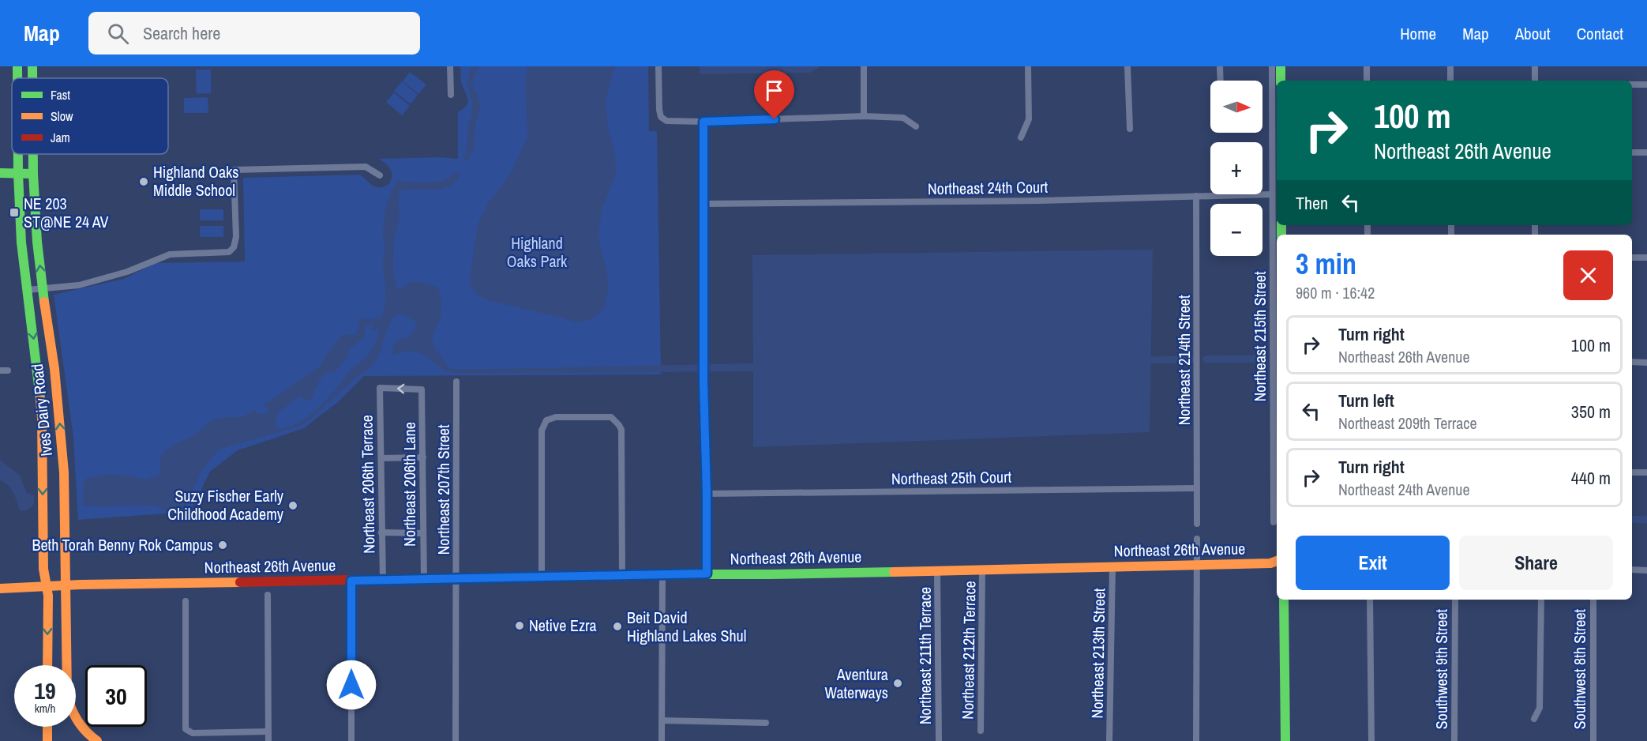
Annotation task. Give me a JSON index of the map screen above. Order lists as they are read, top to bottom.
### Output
{
  "streets": {
    "street": [
      "Northeast 24th Court",
      "Northeast 215th Street",
      "Northeast 214th Street",
      "Ives Dairy Road",
      "Northeast 25th Court",
      "Northeast 206th Terrace",
      "Northeast 206th Lane",
      "Northeast 207th Street",
      "Northeast 26th Avenue",
      "Northeast 212th Terrace",
      "Northeast 213th Street",
      "Northeast 211th Terrace",
      "Southwest 9th Street",
      "Southwest 8th Street"
    ]
  },
  "crossings": [
    ["Northeast 24th Court", "Northeast 215th Street"],
    ["Northeast 24th Court", "Northeast 214th Street"],
    ["Northeast 214th Street", "Northeast 25th Court"],
    ["Ives Dairy Road", "Northeast 26th Avenue"],
    ["Northeast 206th Terrace", "Northeast 206th Lane"],
    ["Northeast 206th Terrace", "Northeast 26th Avenue"],
    ["Northeast 206th Lane", "Northeast 26th Avenue"],
    ["Northeast 207th Street", "Northeast 26th Avenue"],
    ["Northeast 26th Avenue", "Northeast 212th Terrace"],
    ["Northeast 26th Avenue", "Northeast 213th Street"],
    ["Northeast 26th Avenue", "Northeast 211th Terrace"]
  ],
  "parks": ["Highland Oaks Park"],
  "places": {
    "other": [
      "Highland Oaks Middle School",
      "Suzy Fischer Early Childhood Academy",
      "Beth Torah Benny Rok Campus",
      "Netive Ezra",
      "Beit David Highland Lakes Shul",
      "Aventura Waterways"
    ],
    "transit": ["NE 203 ST@NE 24 AV"]
  },
  "legend": ["Fast", "Slow", "Jam"],
  "north": "right",
  "page": {
    "header": "Map",
    "search": "Search here",
    "nav": [
      "Home",
      "Map",
      "About",
      "Contact"
    ],
    "map_buttons": ["+", "−"],
    "turn": ["100 m", "Northeast 26th Avenue"],
    "then": "Then",
    "heading": ["3 min", "960 m · 16:42"],
    "list": [
      {
        "name": "Turn right",
        "note": "Northeast 26th Avenue",
        "value": "100 m"
      },
      {
        "name": "Turn left",
        "note": "Northeast 209th Terrace",
        "value": "350 m"
      },
      {
        "name": "Turn right",
        "note": "Northeast 24th Avenue",
        "value": "440 m"
      }
    ],
    "buttons": ["Exit", "Share"],
    "speed": "19 km/h",
    "limit": "30"
  }
}
